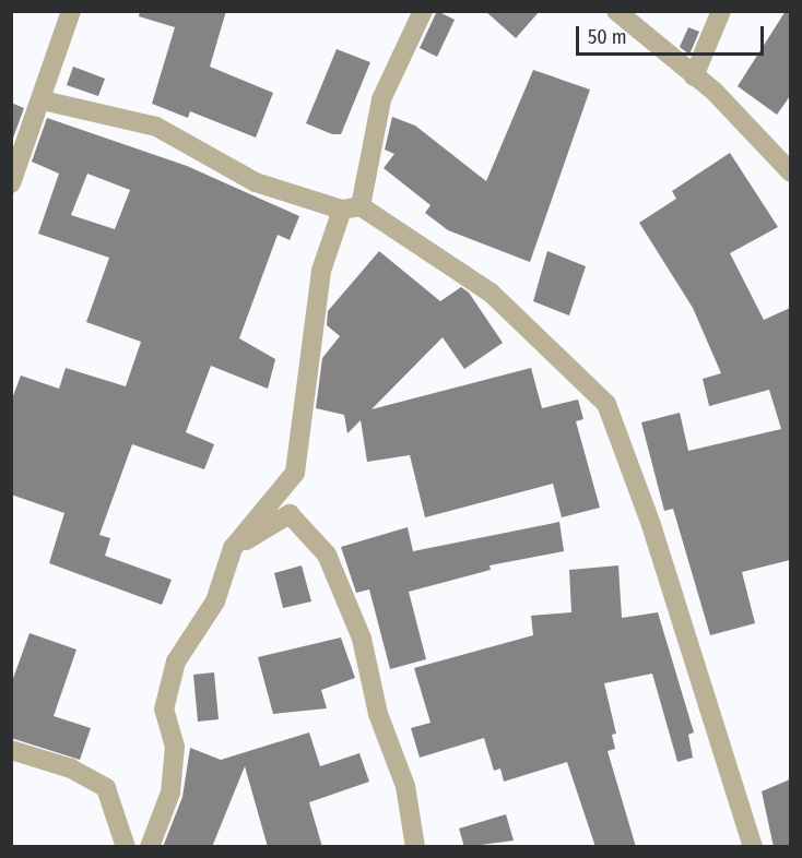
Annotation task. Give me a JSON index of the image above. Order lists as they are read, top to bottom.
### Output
{
  "scale_bar": "50 m"
}
